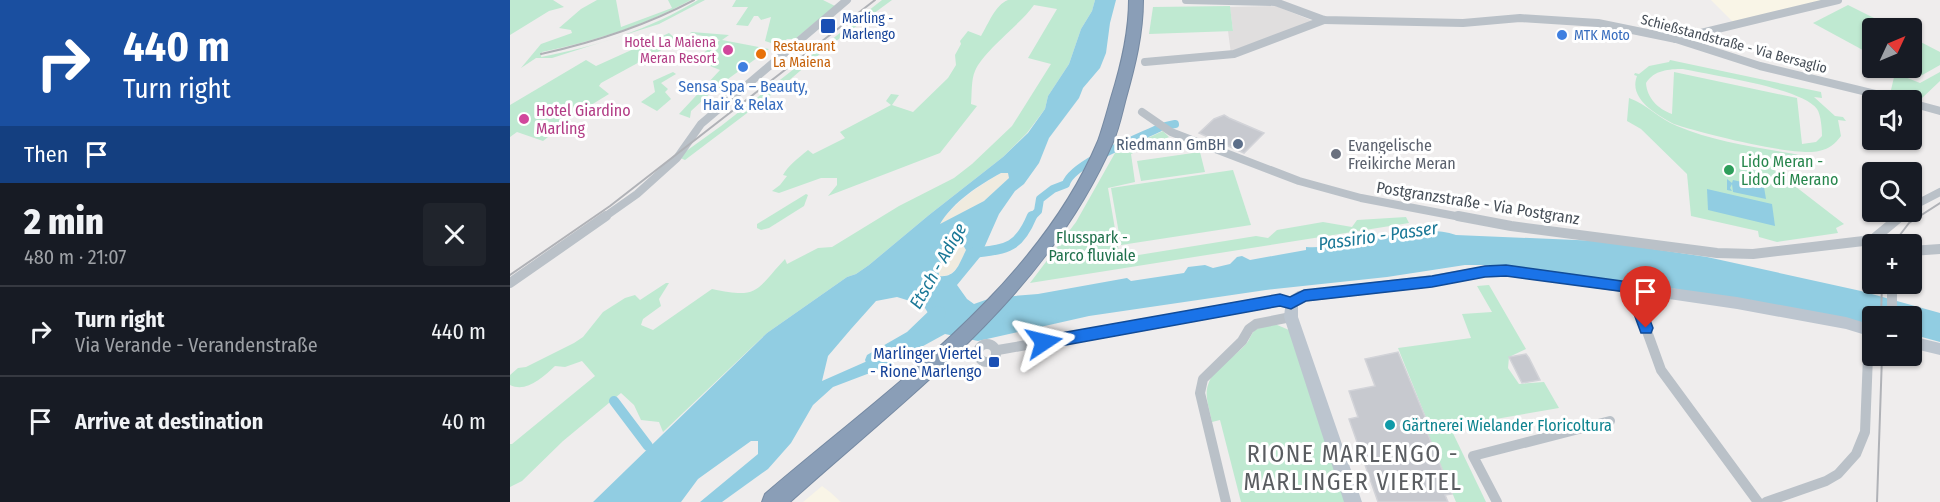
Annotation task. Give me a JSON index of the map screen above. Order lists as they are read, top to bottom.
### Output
{
  "streets": {
    "street": ["Schießstandstraße - Via Bersaglio", "Postgranzstraße - Via Postgranz"]
  },
  "districts": ["RIONE MARLENGO - MARLINGER VIERTEL"],
  "water": ["Passirio - Passer", "Etsch - Adige"],
  "parks": ["Flusspark - Parco fluviale"],
  "places": {
    "transit": ["Marling - Marlengo", "Marlinger Viertel - Rione Marlengo"],
    "other": [
      "MTK Moto",
      "Hotel La Maiena Meran Resort",
      "Restaurant La Maiena",
      "Sensa Spa – Beauty, Hair & Relax",
      "Hotel Giardino Marling",
      "Riedmann GmBH",
      "Evangelische Freikirche Meran",
      "Lido Meran - Lido di Merano",
      "Gärtnerei Wielander Floricoltura"
    ]
  },
  "north": "top right",
  "page": {
    "turn": ["440 m", "Turn right"],
    "map_buttons": ["+", "−"],
    "then": "Then",
    "heading": ["2 min", "480 m · 21:07"],
    "list": [
      {
        "name": "Turn right",
        "note": "Via Verande - Verandenstraße",
        "value": "440 m"
      },
      {
        "name": "Arrive at destination",
        "value": "40 m"
      }
    ]
  }
}
